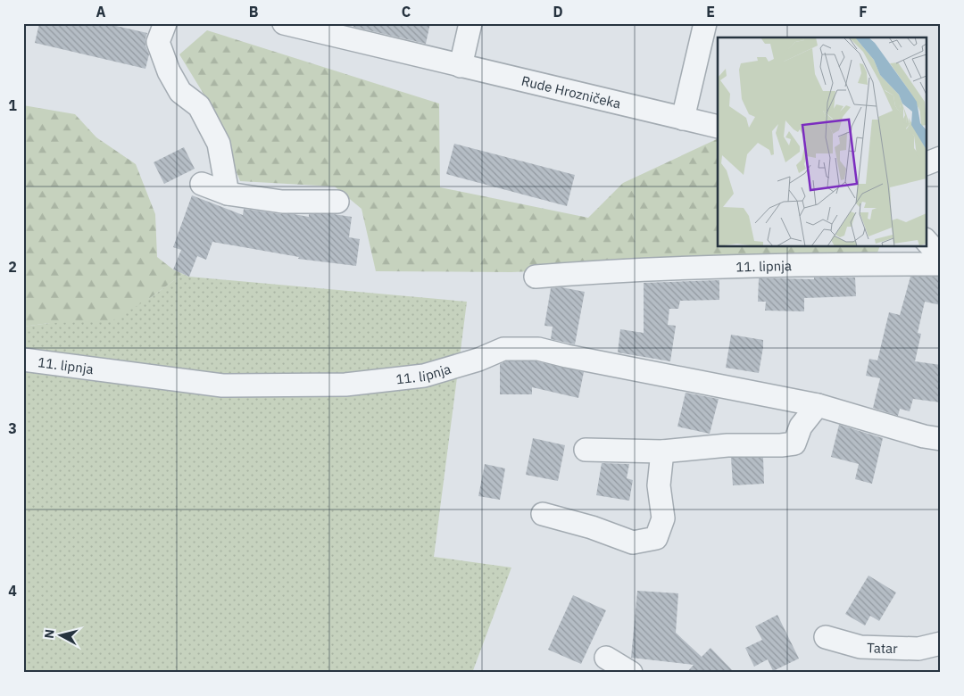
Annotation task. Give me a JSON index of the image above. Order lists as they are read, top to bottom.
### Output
{
  "streets": {
    "street": ["Rude Hrozničeka", "11. lipnja", "Tatar"]
  },
  "north": "left",
  "grid": {
    "columns": [
      "A",
      "B",
      "C",
      "D",
      "E",
      "F"
    ],
    "rows": [
      "1",
      "2",
      "3",
      "4"
    ]
  }
}
